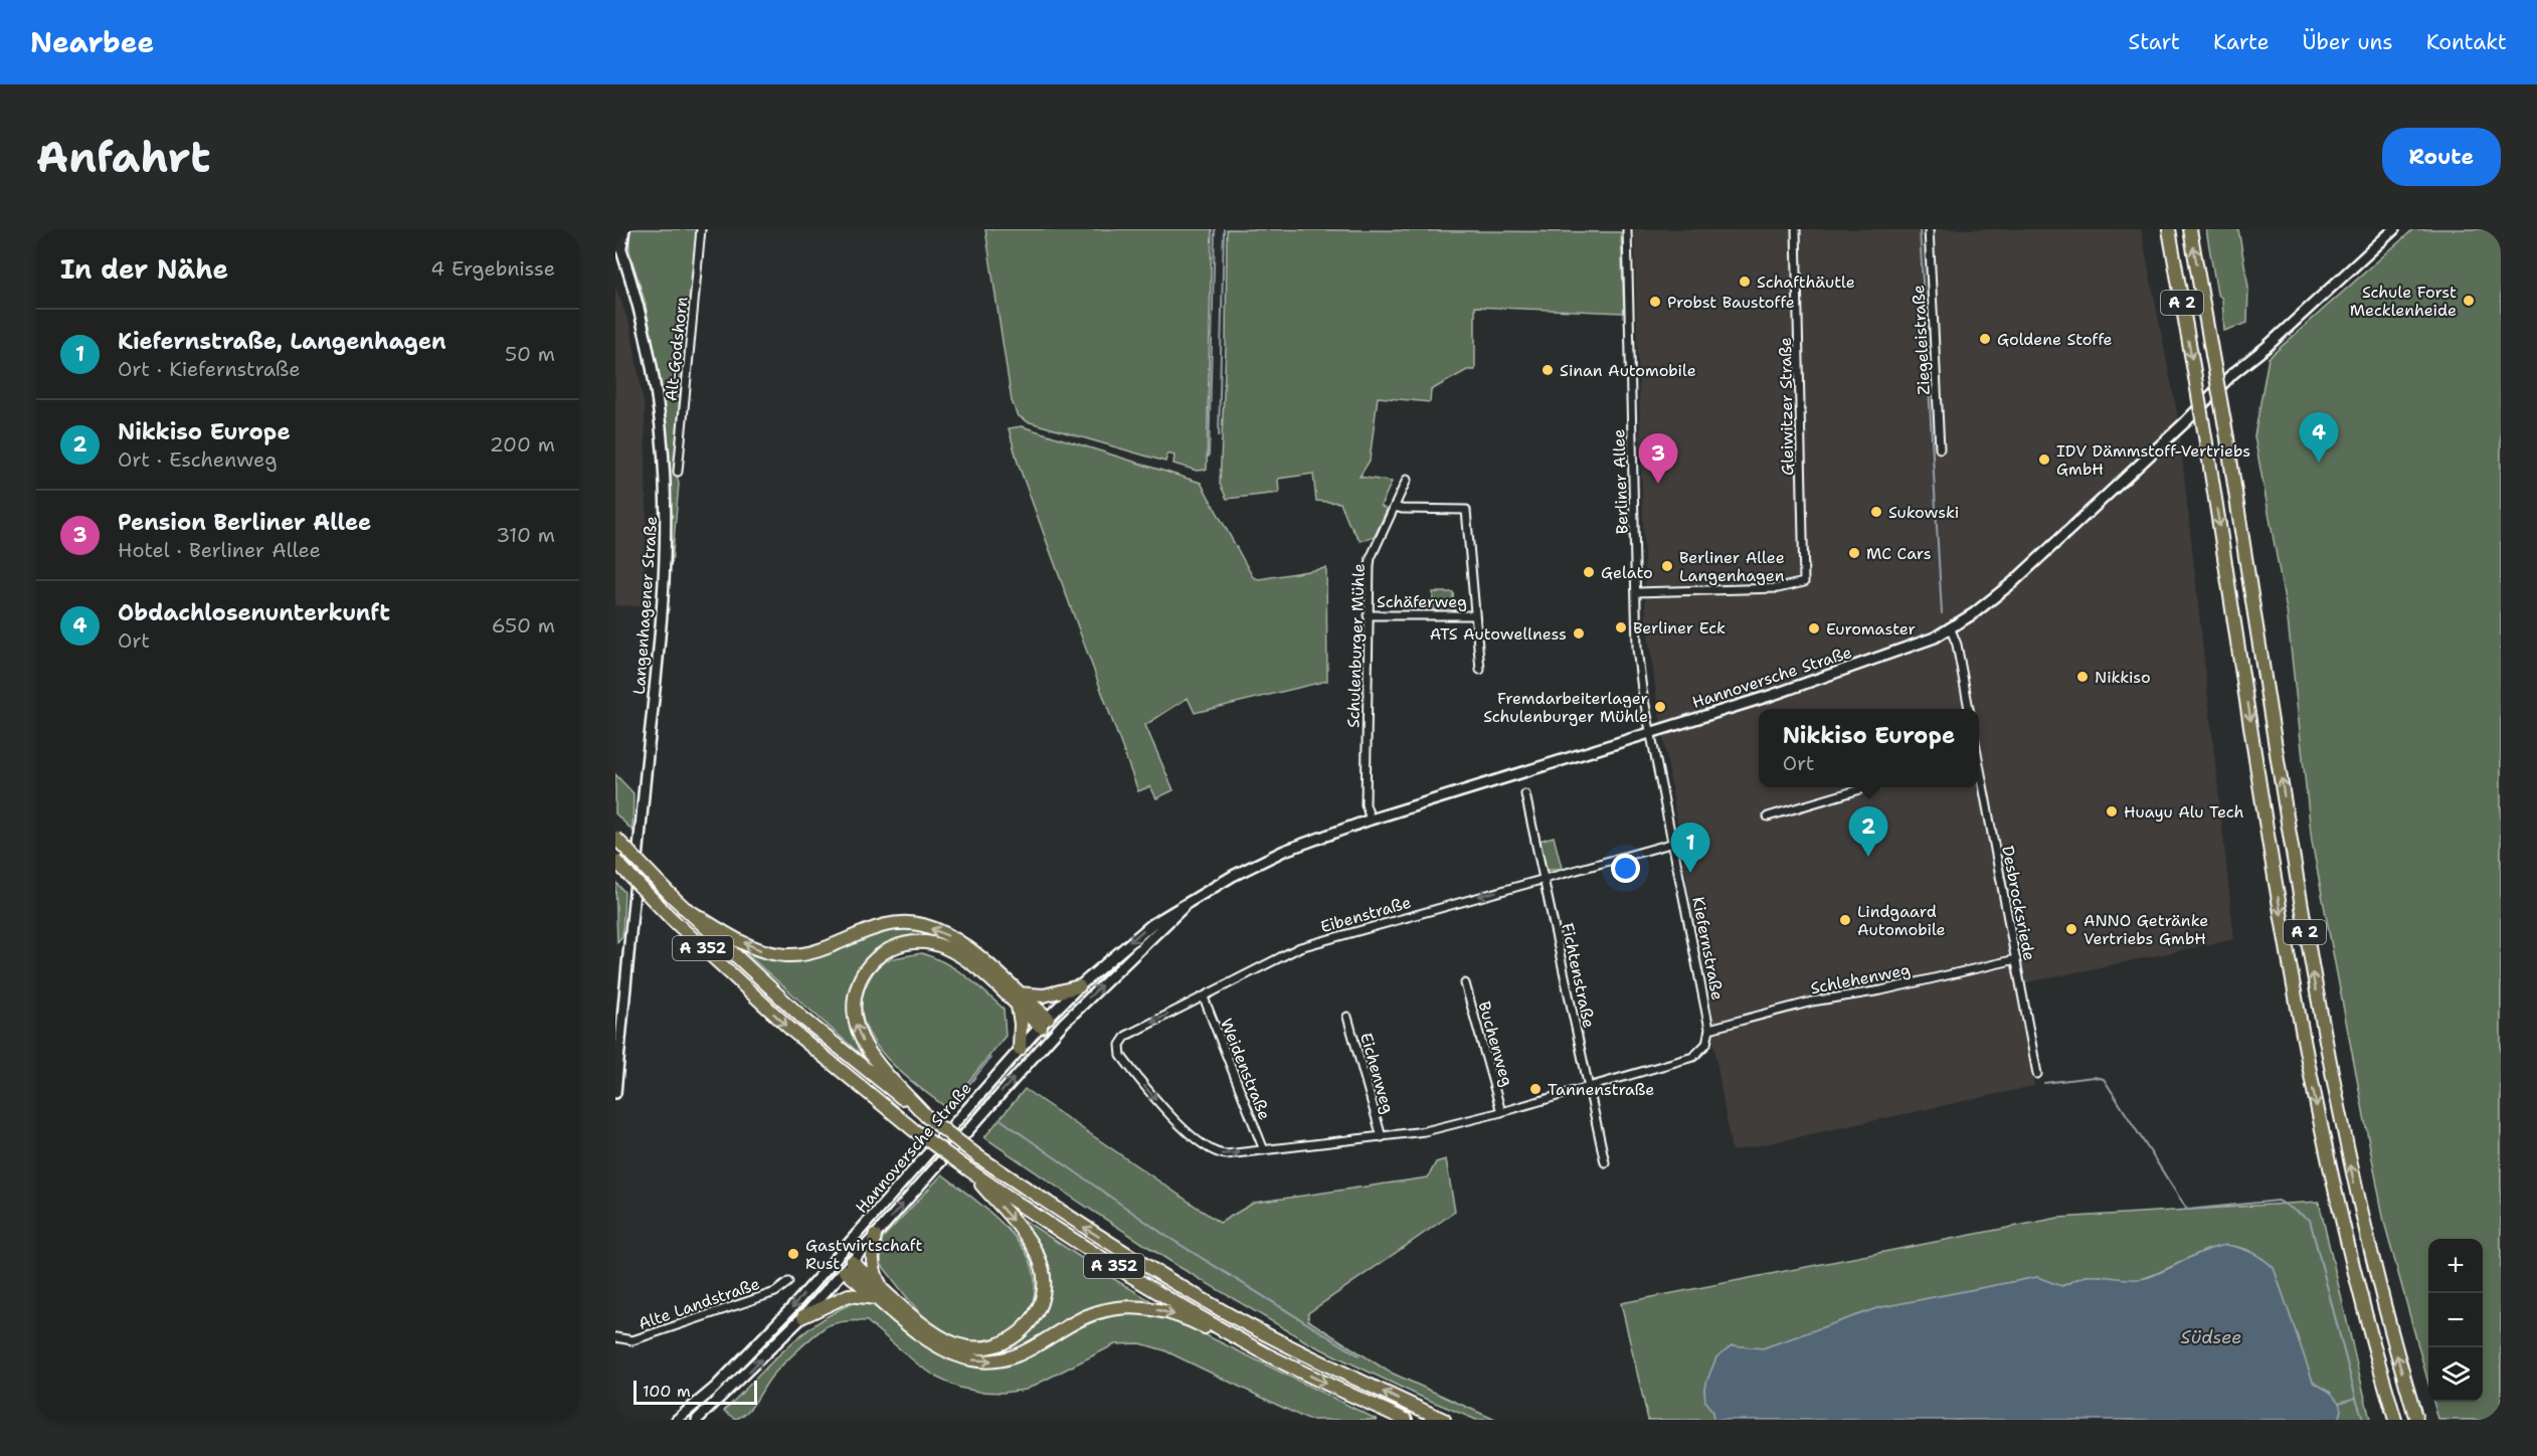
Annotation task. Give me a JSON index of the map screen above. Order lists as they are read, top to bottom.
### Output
{
  "streets": {
    "highway": ["A 2", "A 352"],
    "main road": ["Langenhagener Straße", "Hannoversche Straße"],
    "street": [
      "Ziegeleistraße",
      "Alt-Godshorn",
      "Gleiwitzer Straße",
      "Berliner Allee",
      "Schäferweg",
      "Schulenburger Mühle",
      "Desbrocksriede",
      "Eibenstraße",
      "Kiefernstraße",
      "Fichtenstraße",
      "Schlehenweg",
      "Buchenweg",
      "Weidenstraße",
      "Eichenweg",
      "Alte Landstraße"
    ]
  },
  "crossings": [
    ["Gleiwitzer Straße", "Berliner Allee"],
    ["Berliner Allee", "Hannoversche Straße"],
    ["Berliner Allee", "Kiefernstraße"],
    ["Schäferweg", "Schulenburger Mühle"],
    ["Schulenburger Mühle", "Hannoversche Straße"],
    ["Hannoversche Straße", "Kiefernstraße"],
    ["Desbrocksriede", "Schlehenweg"],
    ["Eibenstraße", "Kiefernstraße"],
    ["Eibenstraße", "Fichtenstraße"],
    ["Eibenstraße", "Weidenstraße"],
    ["Kiefernstraße", "Schlehenweg"]
  ],
  "water": ["Südsee"],
  "places": [
    "Schafthäutle",
    "Schule Forst Mecklenheide",
    "Probst Baustoffe",
    "Goldene Stoffe",
    "Sinan Automobile",
    "IDV Dämmstoff-Vertriebs GmbH",
    "Sukowski",
    "MC Cars",
    "Berliner Allee Langenhagen",
    "Gelato",
    "Berliner Eck",
    "Euromaster",
    "ATS Autowellness",
    "Nikkiso",
    "Fremdarbeiterlager Schulenburger Mühle",
    "Huayu Alu Tech",
    "Lindgaard Automobile",
    "ANNO Getränke Vertriebs GmbH",
    "Tannenstraße",
    "Gastwirtschaft Rust"
  ],
  "scale_bar": "100 m",
  "page": {
    "header": "Nearbee",
    "nav": [
      "Start",
      "Karte",
      "Über uns",
      "Kontakt"
    ],
    "buttons": "Route",
    "title": "Anfahrt",
    "heading": ["In der Nähe", "4 Ergebnisse"],
    "list": [
      {
        "mark": "1",
        "name": "Kiefernstraße, Langenhagen",
        "note": "Ort · Kiefernstraße",
        "value": "50 m"
      },
      {
        "mark": "2",
        "name": "Nikkiso Europe",
        "note": "Ort · Eschenweg",
        "value": "200 m"
      },
      {
        "mark": "3",
        "name": "Pension Berliner Allee",
        "note": "Hotel · Berliner Allee",
        "value": "310 m"
      },
      {
        "mark": "4",
        "name": "Obdachlosenunterkunft",
        "note": "Ort",
        "value": "650 m"
      }
    ],
    "pins": [
      "4",
      "3",
      "2",
      "1"
    ],
    "popup": ["Nikkiso Europe", "Ort"],
    "map_buttons": ["+", "−"],
    "scale": "100 m"
  }
}
